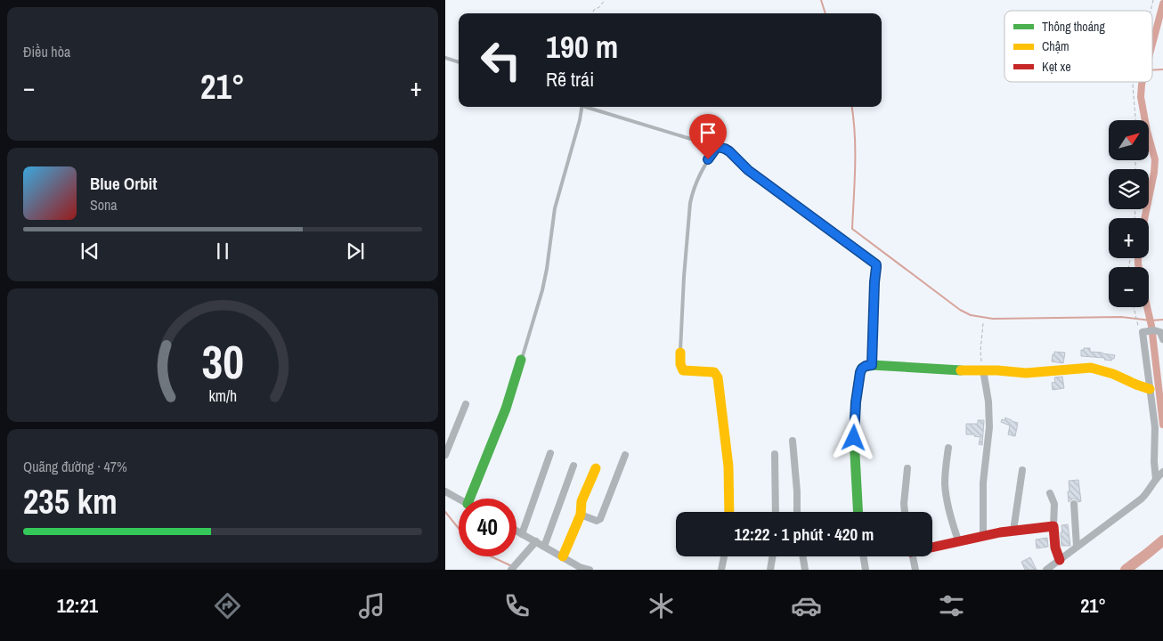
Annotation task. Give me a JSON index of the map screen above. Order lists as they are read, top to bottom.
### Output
{
  "legend": ["Thông thoáng", "Chậm", "Kẹt xe"],
  "north": "top right",
  "page": {
    "tile": [
      "Điều hòa",
      ["Quãng đường · 47%", "235 km"]
    ],
    "turn": ["190 m", "Rẽ trái"],
    "heat": ["−", "21°", "+"],
    "map_buttons": ["+", "−"],
    "song": ["Blue Orbit", "Sona"],
    "limit": "40",
    "trip": "12:22 · 1 phút · 420 m",
    "tabs": ["12:21", "21°"],
    "gauge": ["30", "km/h"]
  }
}
